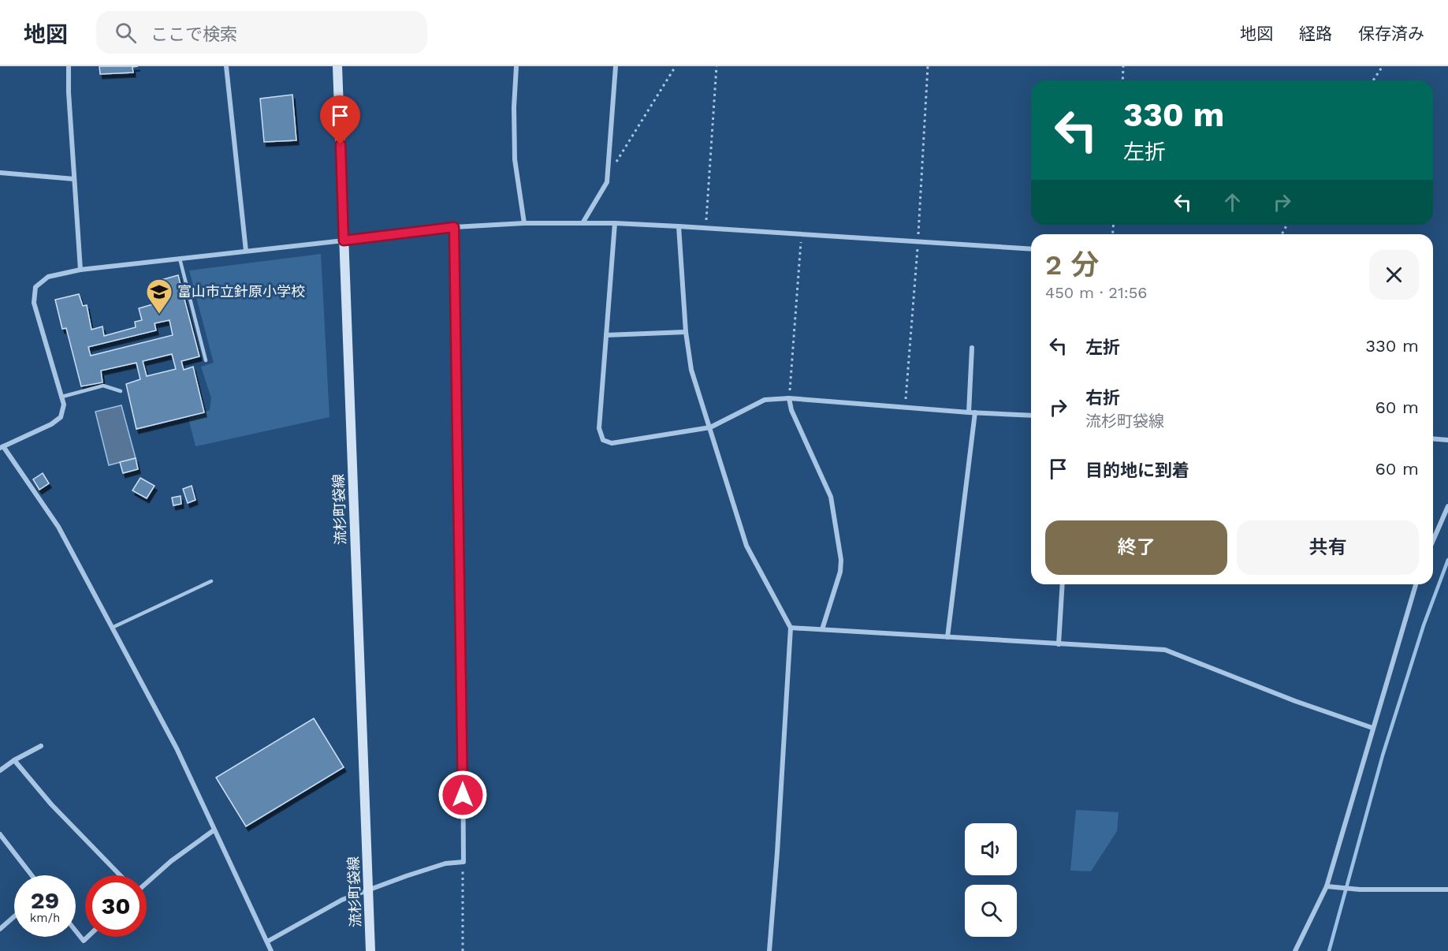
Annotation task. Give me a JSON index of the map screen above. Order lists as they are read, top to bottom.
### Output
{
  "streets": {
    "main road": ["流杉町袋線"]
  },
  "places": {
    "school or university": ["富山市立針原小学校"]
  },
  "page": {
    "header": "地図",
    "search": "ここで検索",
    "nav": ["地図", "経路", "保存済み"],
    "turn": ["330 m", "左折"],
    "heading": ["2 分", "450 m · 21:56"],
    "list": [
      {
        "name": "左折",
        "value": "330 m"
      },
      {
        "name": "右折",
        "note": "流杉町袋線",
        "value": "60 m"
      },
      {
        "name": "目的地に到着",
        "value": "60 m"
      }
    ],
    "buttons": ["終了", "共有"],
    "speed": "29 km/h",
    "limit": "30"
  }
}
